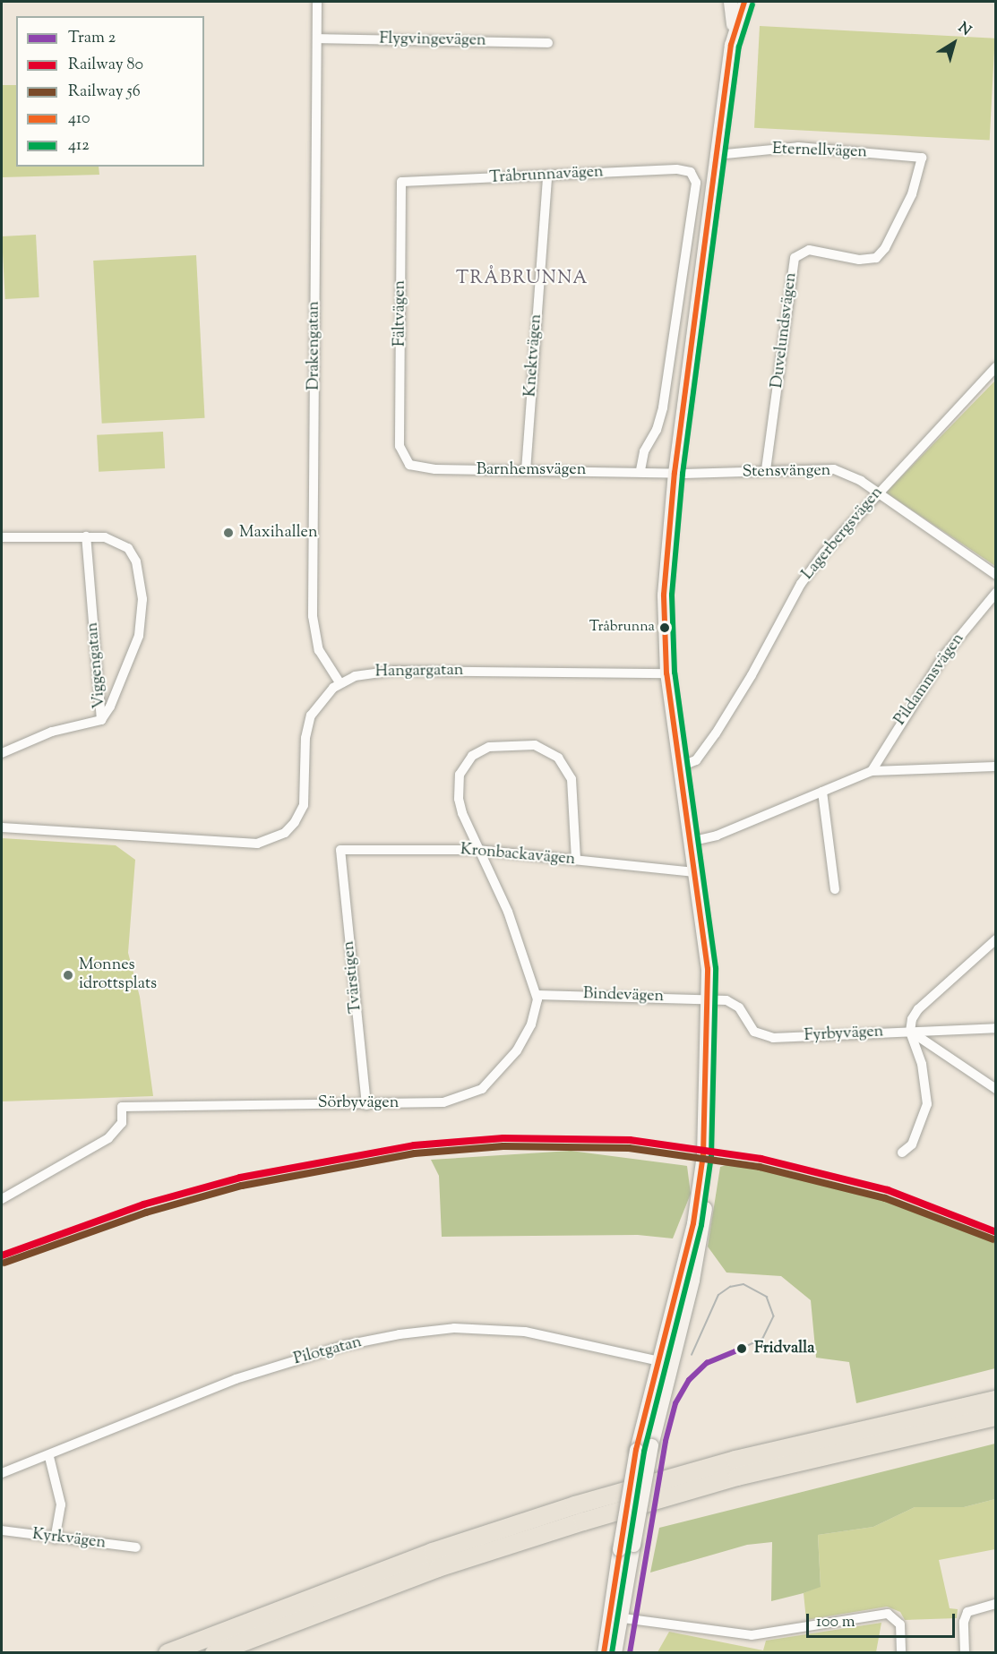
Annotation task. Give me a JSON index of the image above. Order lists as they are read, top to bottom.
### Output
{
  "streets": {
    "street": [
      "Flygvingevägen",
      "Eternellvägen",
      "Tråbrunnavägen",
      "Fältvägen",
      "Duvelundsvägen",
      "Drakengatan",
      "Knektvägen",
      "Barnhemsvägen",
      "Stensvängen",
      "Lagerbergsvägen",
      "Viggengatan",
      "Hangargatan",
      "Pildammsvägen",
      "Kronbackavägen",
      "Tvärstigen",
      "Bindevägen",
      "Fyrbyvägen",
      "Sörbyvägen",
      "Pilotgatan",
      "Kyrkvägen"
    ]
  },
  "crossings": [
    ["Flygvingevägen", "Drakengatan"],
    ["Eternellvägen", "Duvelundsvägen"],
    ["Tråbrunnavägen", "Fältvägen"],
    ["Tråbrunnavägen", "Knektvägen"],
    ["Tråbrunnavägen", "Barnhemsvägen"],
    ["Fältvägen", "Barnhemsvägen"],
    ["Duvelundsvägen", "Stensvängen"],
    ["Drakengatan", "Hangargatan"],
    ["Knektvägen", "Barnhemsvägen"],
    ["Barnhemsvägen", "Stensvängen"],
    ["Stensvängen", "Lagerbergsvägen"],
    ["Kronbackavägen", "Tvärstigen"],
    ["Tvärstigen", "Sörbyvägen"],
    ["Bindevägen", "Fyrbyvägen"],
    ["Bindevägen", "Sörbyvägen"]
  ],
  "districts": ["TRÅBRUNNA"],
  "places": [
    "Maxihallen",
    "Tråbrunna",
    "Monnes idrottsplats",
    "Fridvalla"
  ],
  "lines": [
    "transit line 410",
    "transit line 412",
    "rail line 80",
    "rail line 56",
    "tram line 2"
  ],
  "legend": [
    "Tram 2",
    "Railway 80",
    "Railway 56",
    "410",
    "412"
  ],
  "scale_bar": "100 m",
  "north": "top right"
}
